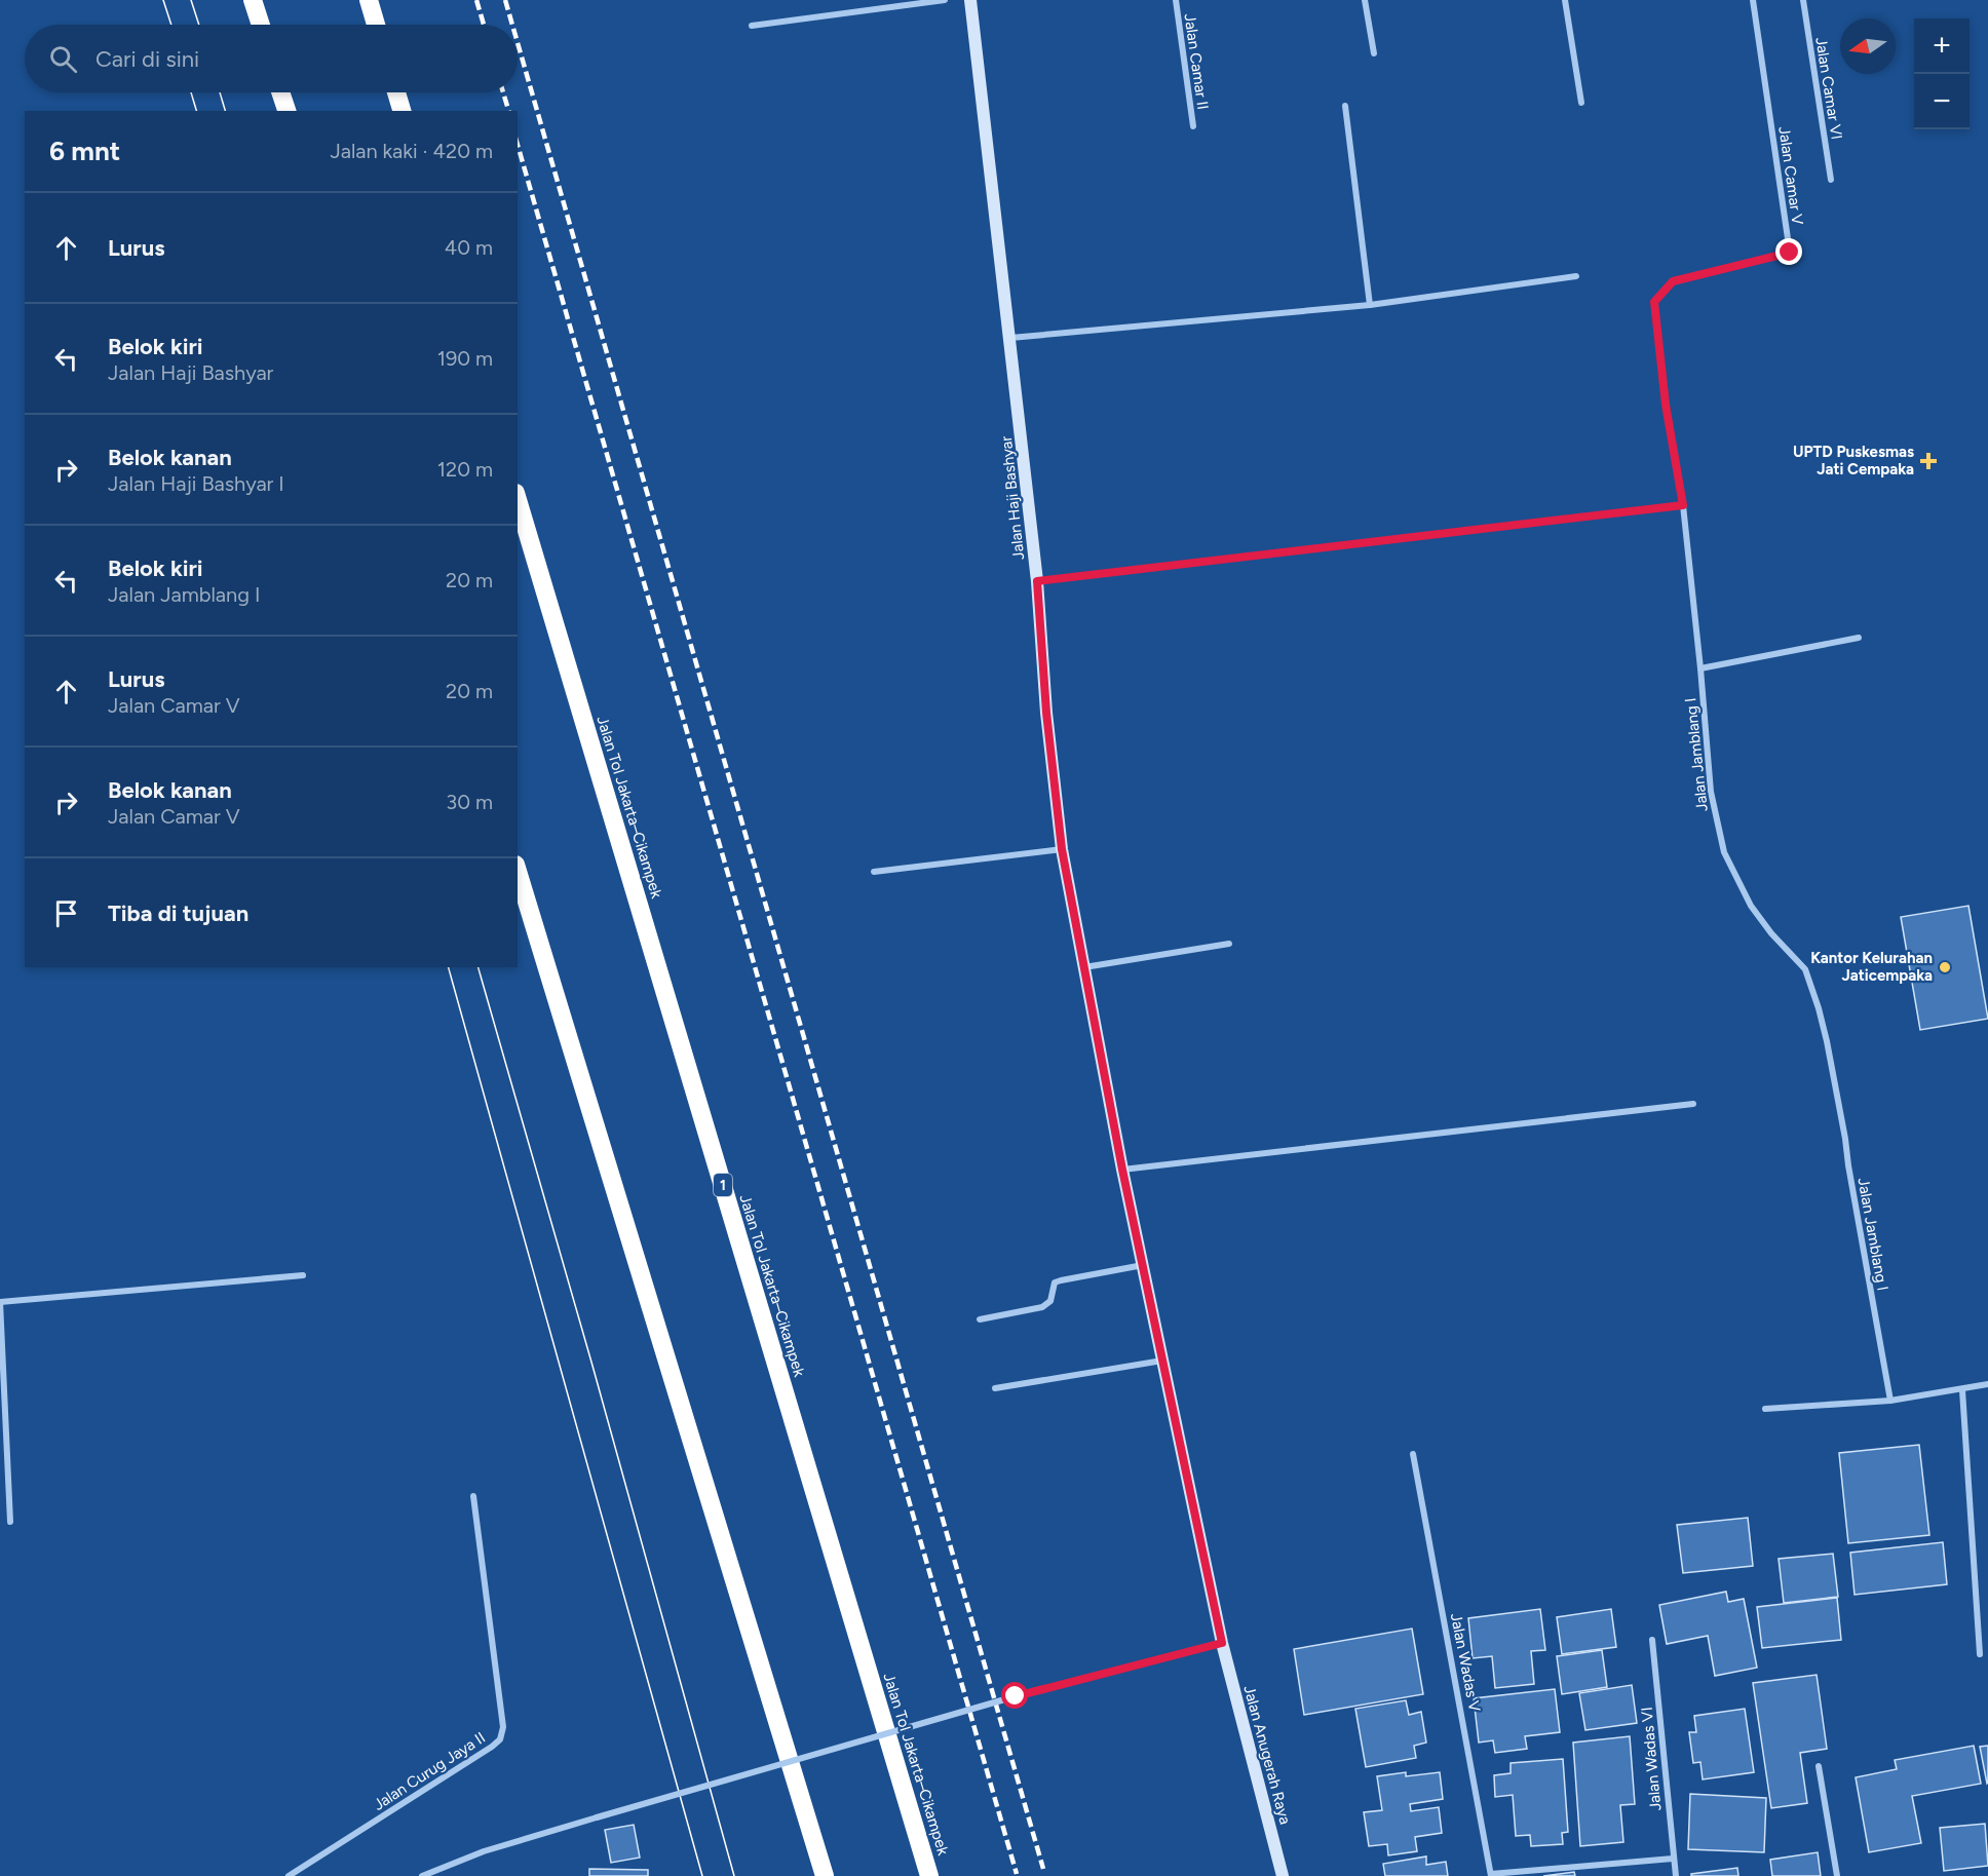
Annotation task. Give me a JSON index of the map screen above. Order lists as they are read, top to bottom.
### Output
{
  "streets": {
    "highway": ["Jalan Tol Jakarta–Cikampek", "1"],
    "street": [
      "Jalan Camar II",
      "Jalan Camar VI",
      "Jalan Camar V",
      "Jalan Haji Bashyar",
      "Jalan Jamblang I",
      "Jalan Wadas V",
      "Jalan Anugerah Raya",
      "Jalan Wadas VI",
      "Jalan Curug Jaya II"
    ]
  },
  "crossings": [
    ["Jalan Camar V", "Jalan Jamblang I"],
    ["Jalan Haji Bashyar", "Jalan Anugerah Raya"]
  ],
  "places": {
    "health": ["UPTD Puskesmas Jati Cempaka"],
    "other": ["Kantor Kelurahan Jaticempaka"]
  },
  "north": "left",
  "page": {
    "map_buttons": ["+", "−"],
    "search": "Cari di sini",
    "heading": ["6 mnt", "Jalan kaki · 420 m"],
    "list": [
      ["Lurus", "40 m"],
      ["Belok kiri", "Jalan Haji Bashyar", "190 m"],
      ["Belok kanan", "Jalan Haji Bashyar I", "120 m"],
      ["Belok kiri", "Jalan Jamblang I", "20 m"],
      ["Lurus", "Jalan Camar V", "20 m"],
      ["Belok kanan", "Jalan Camar V", "30 m"],
      "Tiba di tujuan"
    ]
  }
}
